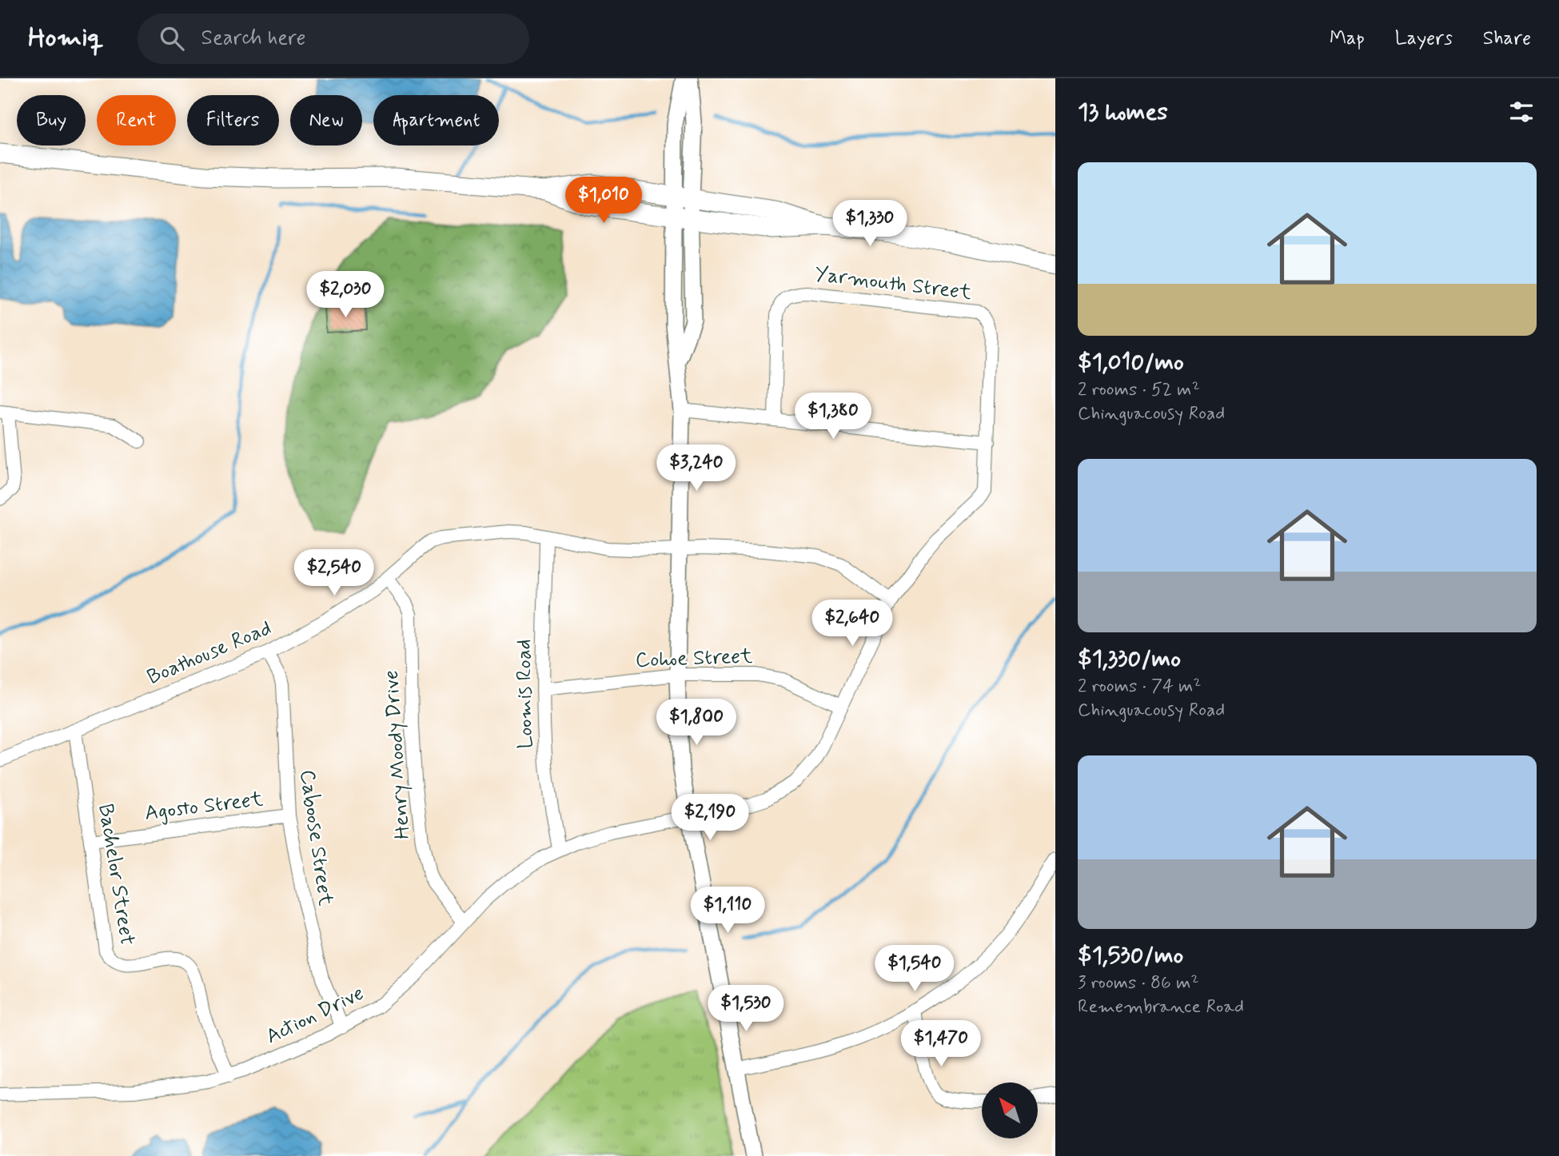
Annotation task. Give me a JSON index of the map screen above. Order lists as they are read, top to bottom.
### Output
{
  "streets": {
    "street": [
      "Yarmouth Street",
      "Boathouse Road",
      "Cohoe Street",
      "Loomis Road",
      "Henry Moody Drive",
      "Agosto Street",
      "Caboose Street",
      "Bachelor Street",
      "Action Drive"
    ]
  },
  "crossings": [
    ["Yarmouth Street", "Boathouse Road"],
    ["Yarmouth Street", "Cohoe Street"],
    ["Yarmouth Street", "Action Drive"],
    ["Boathouse Road", "Loomis Road"],
    ["Boathouse Road", "Henry Moody Drive"],
    ["Boathouse Road", "Caboose Street"],
    ["Boathouse Road", "Bachelor Street"],
    ["Cohoe Street", "Loomis Road"],
    ["Loomis Road", "Action Drive"],
    ["Henry Moody Drive", "Action Drive"],
    ["Agosto Street", "Caboose Street"],
    ["Agosto Street", "Bachelor Street"],
    ["Caboose Street", "Action Drive"],
    ["Bachelor Street", "Action Drive"]
  ],
  "north": "top left",
  "page": {
    "header": "Homiq",
    "search": "Search here",
    "nav": ["Map", "Layers", "Share"],
    "heading": "13 homes",
    "chip": [
      "Buy",
      "Rent",
      "Filters",
      "New",
      "Apartment"
    ],
    "list": [
      {
        "name": "$1,010/mo",
        "note": "2 rooms · 52 m² · Chinguacousy Road"
      },
      {
        "name": "$1,330/mo",
        "note": "2 rooms · 74 m² · Chinguacousy Road"
      },
      {
        "name": "$1,530/mo",
        "note": "3 rooms · 86 m² · Remembrance Road"
      }
    ],
    "price": [
      "$1,010",
      "$1,330",
      "$2,030",
      "$1,380",
      "$3,240",
      "$2,540",
      "$2,640",
      "$1,800",
      "$2,190",
      "$1,110",
      "$1,540",
      "$1,530",
      "$1,470"
    ]
  }
}
